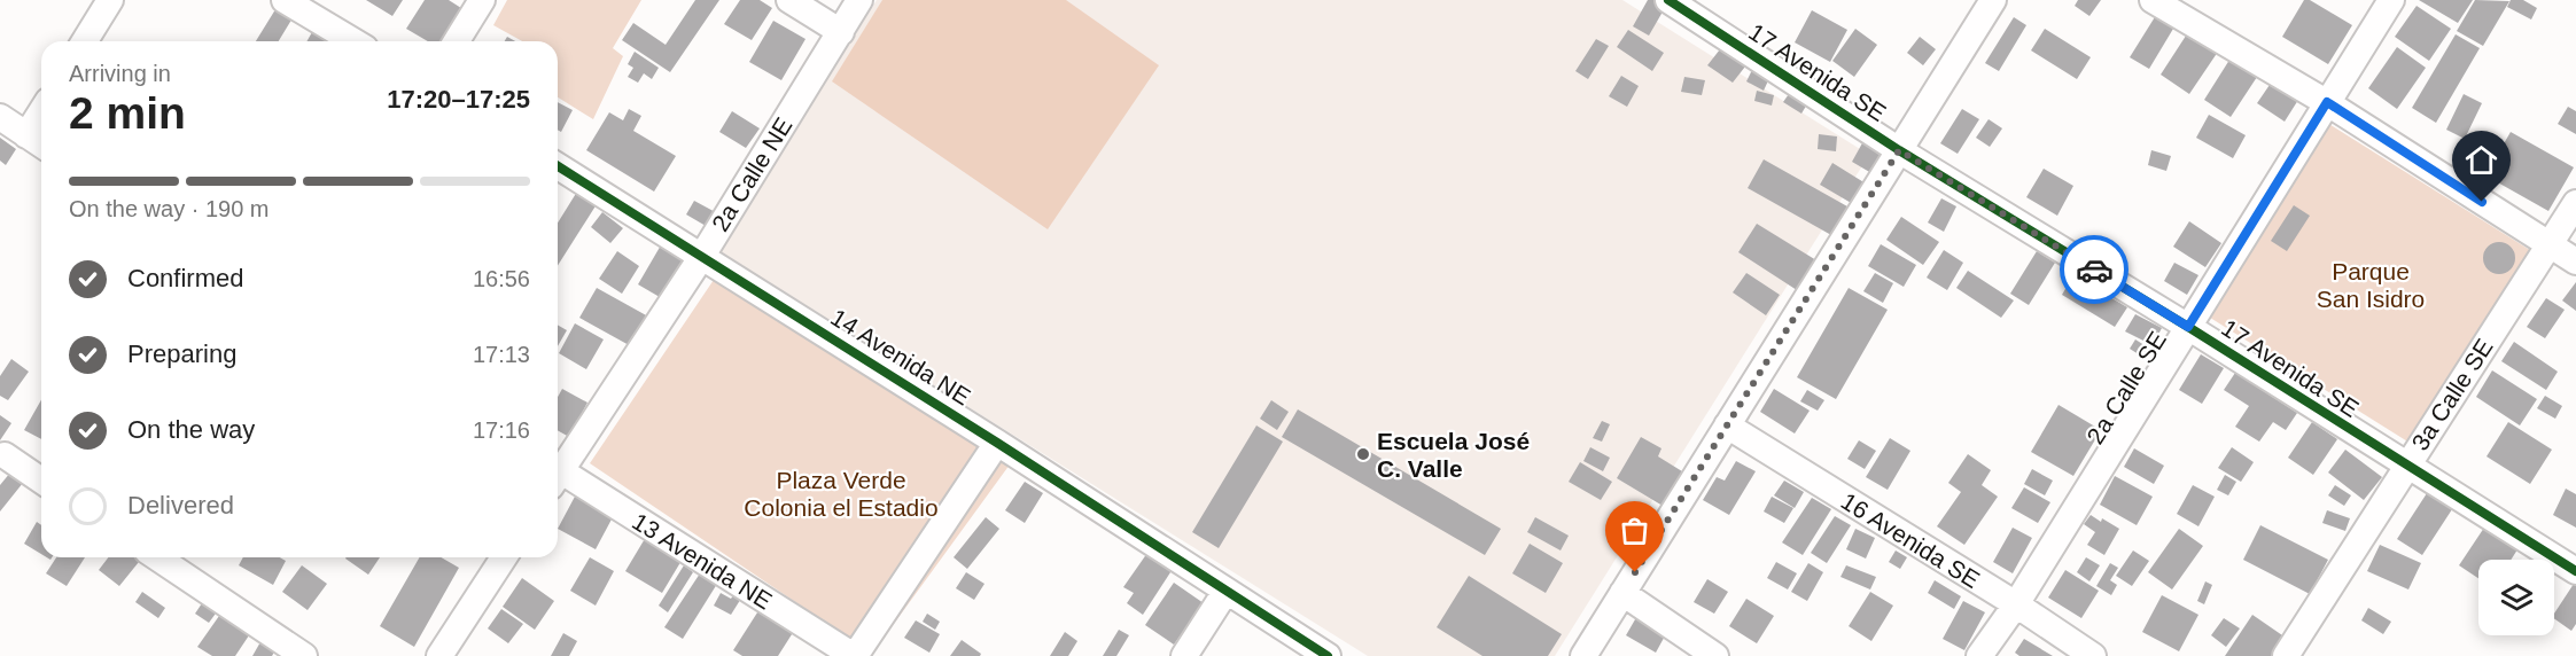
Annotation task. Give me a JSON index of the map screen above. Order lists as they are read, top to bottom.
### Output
{
  "streets": {
    "street": [
      "17 Avenida SE",
      "2a Calle NE",
      "14 Avenida NE",
      "2a Calle SE",
      "3a Calle SE",
      "16 Avenida SE",
      "13 Avenida NE"
    ]
  },
  "crossings": [
    ["17 Avenida SE", "2a Calle SE"],
    ["17 Avenida SE", "3a Calle SE"],
    ["2a Calle NE", "14 Avenida NE"],
    ["2a Calle SE", "16 Avenida SE"]
  ],
  "parks": ["Parque San Isidro", "Plaza Verde Colonia el Estadio"],
  "places": ["Escuela José C. Valle"],
  "page": {
    "heading": ["2 min", "Arriving in", "17:20–17:25"],
    "bar": "On the way · 190 m",
    "list": [
      ["Confirmed", "16:56"],
      ["Preparing", "17:13"],
      ["On the way", "17:16"],
      "Delivered"
    ]
  }
}
